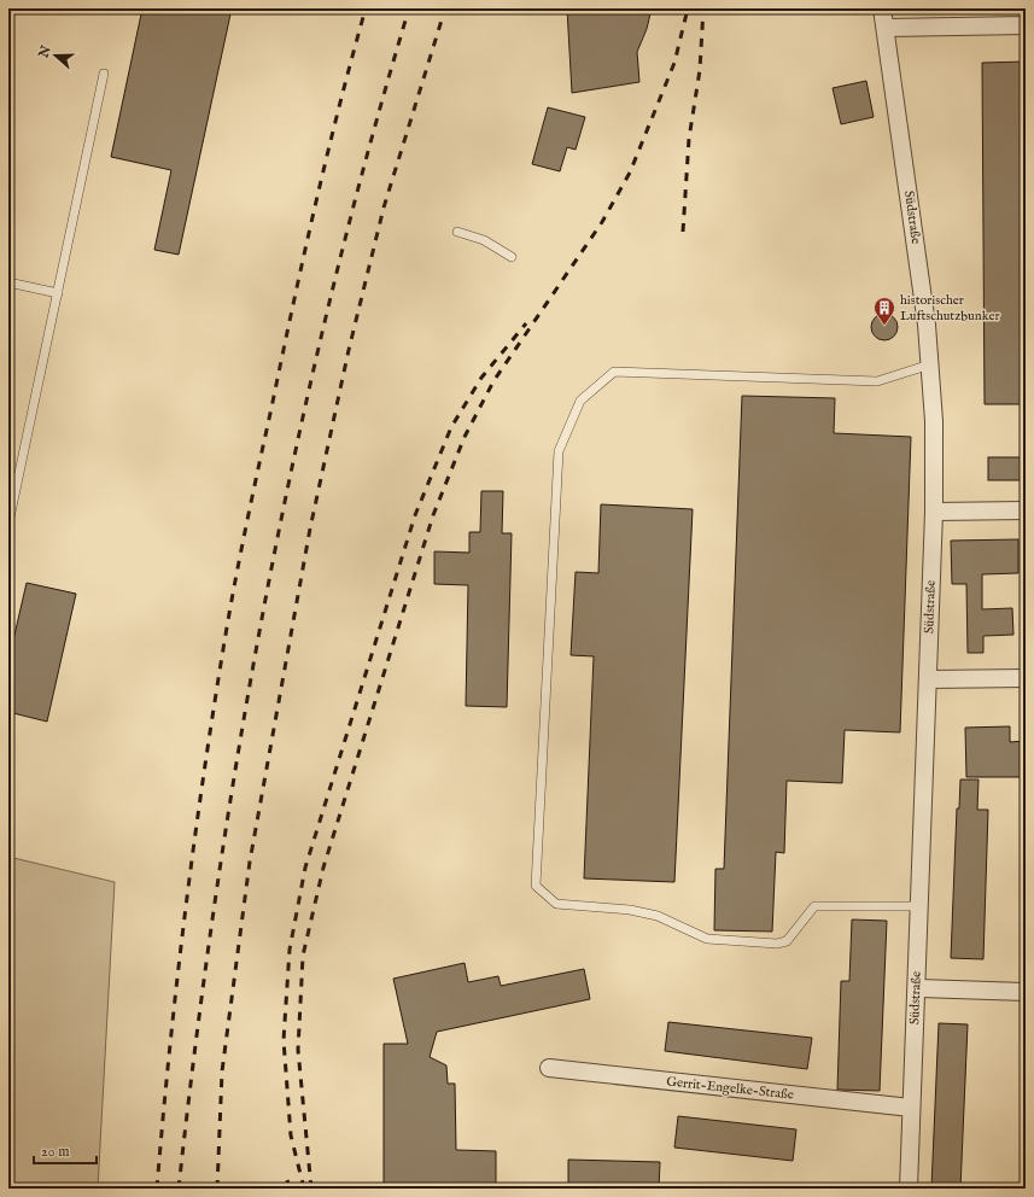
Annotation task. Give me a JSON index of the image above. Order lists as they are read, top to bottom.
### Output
{
  "streets": {
    "street": ["Südstraße", "Gerrit-Engelke-Straße"]
  },
  "crossings": [
    ["Südstraße", "Gerrit-Engelke-Straße"]
  ],
  "places": {
    "building": ["historischer Luftschutzbunker"]
  },
  "scale_bar": "20 m",
  "north": "left"
}
